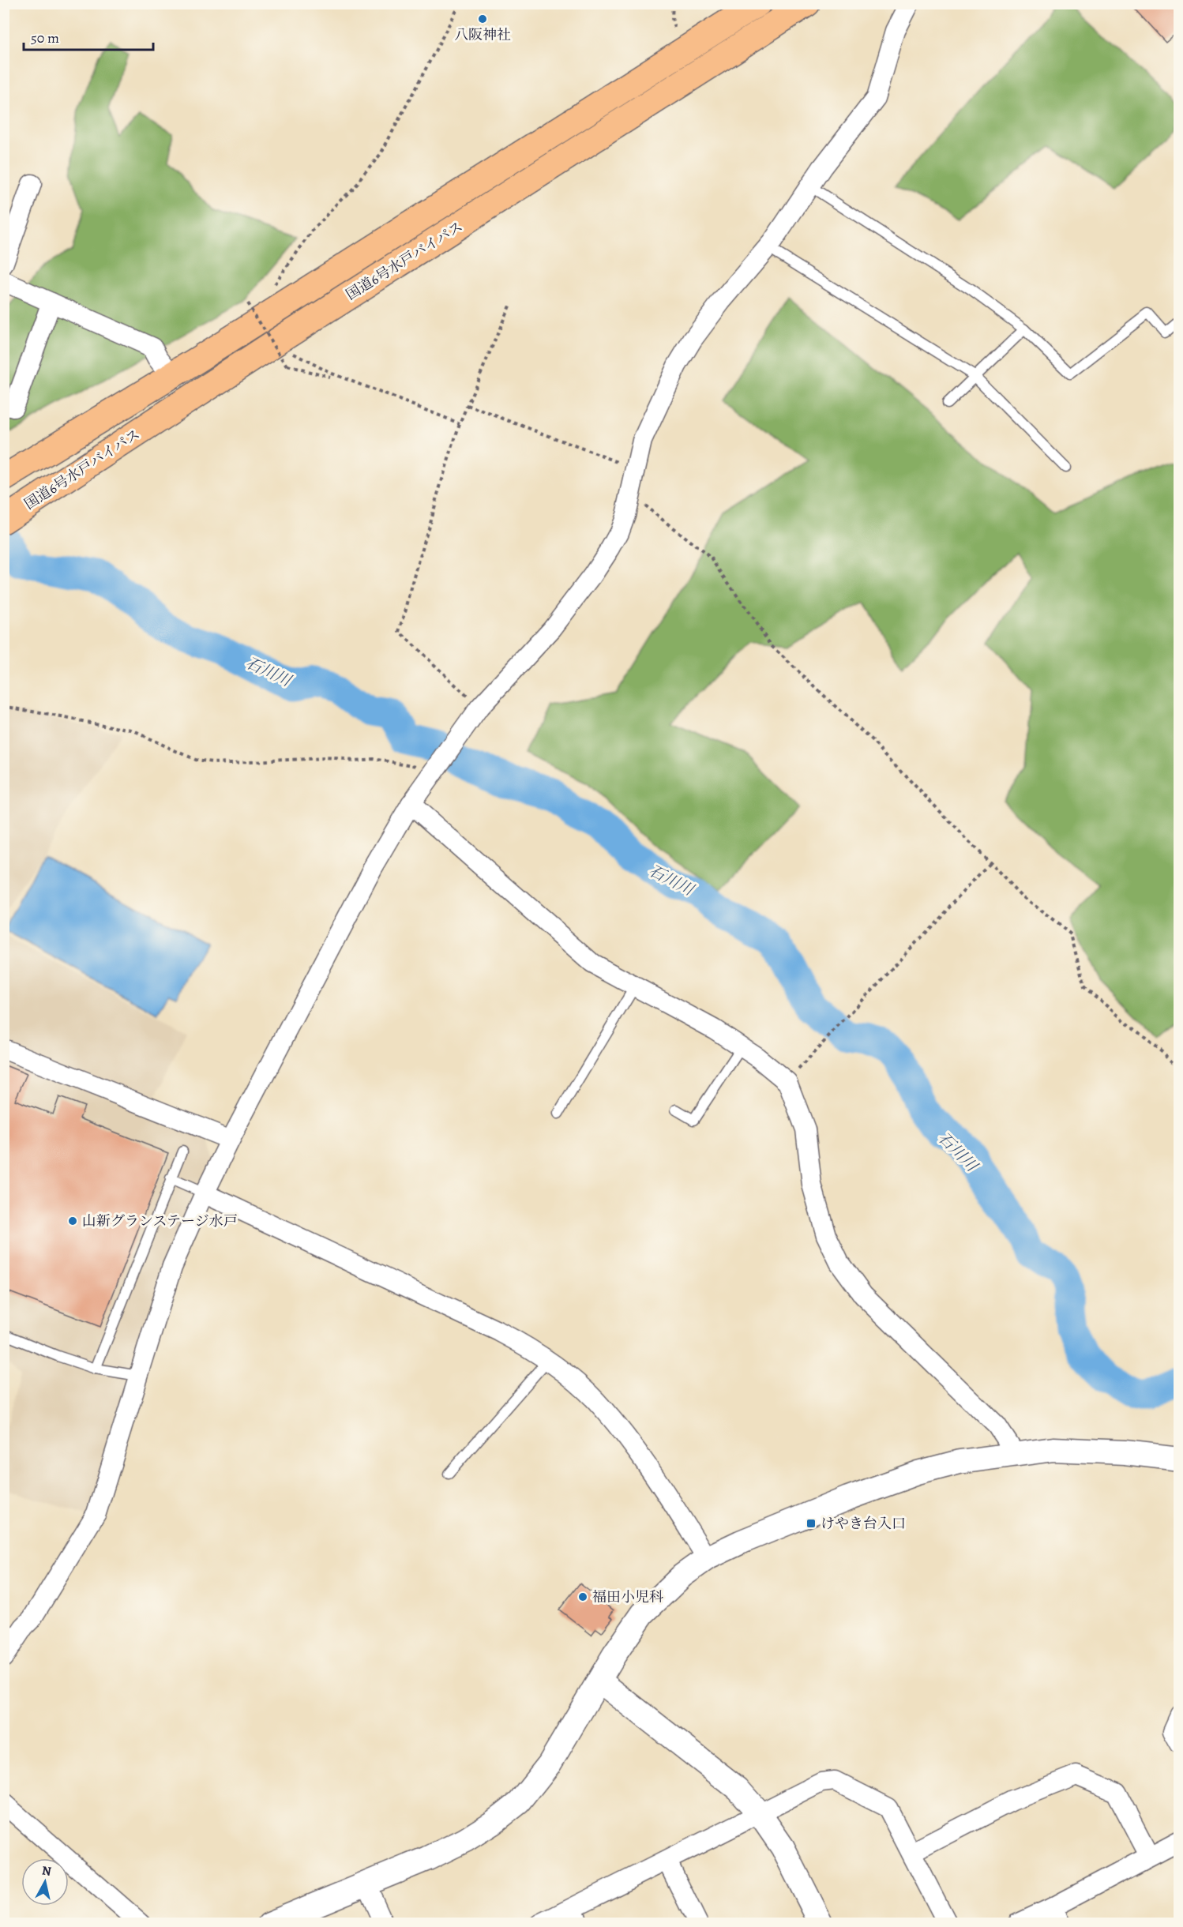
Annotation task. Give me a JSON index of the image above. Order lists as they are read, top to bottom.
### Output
{
  "streets": {
    "highway": ["国道6号水戸バイパス"]
  },
  "water": ["石川川"],
  "places": {
    "other": ["八阪神社", "山新グランステージ水戸", "福田小児科"],
    "transit": ["けやき台入口"]
  },
  "scale_bar": "50 m",
  "north": "top"
}
